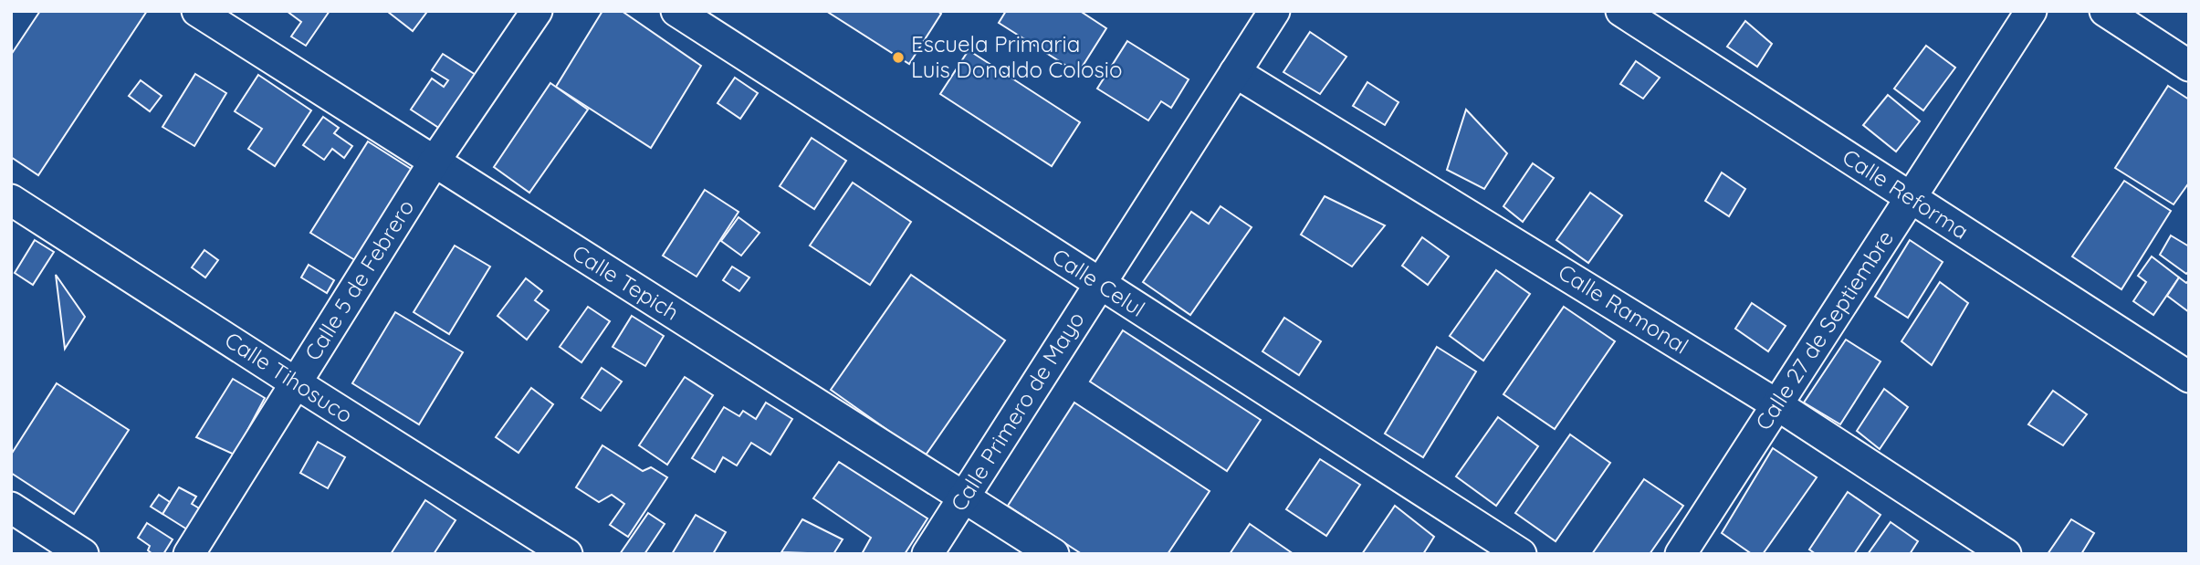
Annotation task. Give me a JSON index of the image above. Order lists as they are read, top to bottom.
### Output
{
  "streets": {
    "street": [
      "Calle Reforma",
      "Calle 5 de Febrero",
      "Calle Tepich",
      "Calle Celul",
      "Calle Ramonal",
      "Calle 27 de Septiembre",
      "Calle Tihosuco",
      "Calle Primero de Mayo"
    ]
  },
  "crossings": [
    ["Calle Reforma", "Calle 27 de Septiembre"],
    ["Calle 5 de Febrero", "Calle Tepich"],
    ["Calle 5 de Febrero", "Calle Tihosuco"],
    ["Calle Tepich", "Calle Primero de Mayo"],
    ["Calle Celul", "Calle Primero de Mayo"],
    ["Calle Ramonal", "Calle 27 de Septiembre"],
    ["Calle Ramonal", "Calle Primero de Mayo"]
  ],
  "places": ["Escuela Primaria Luis Donaldo Colosio"]
}
